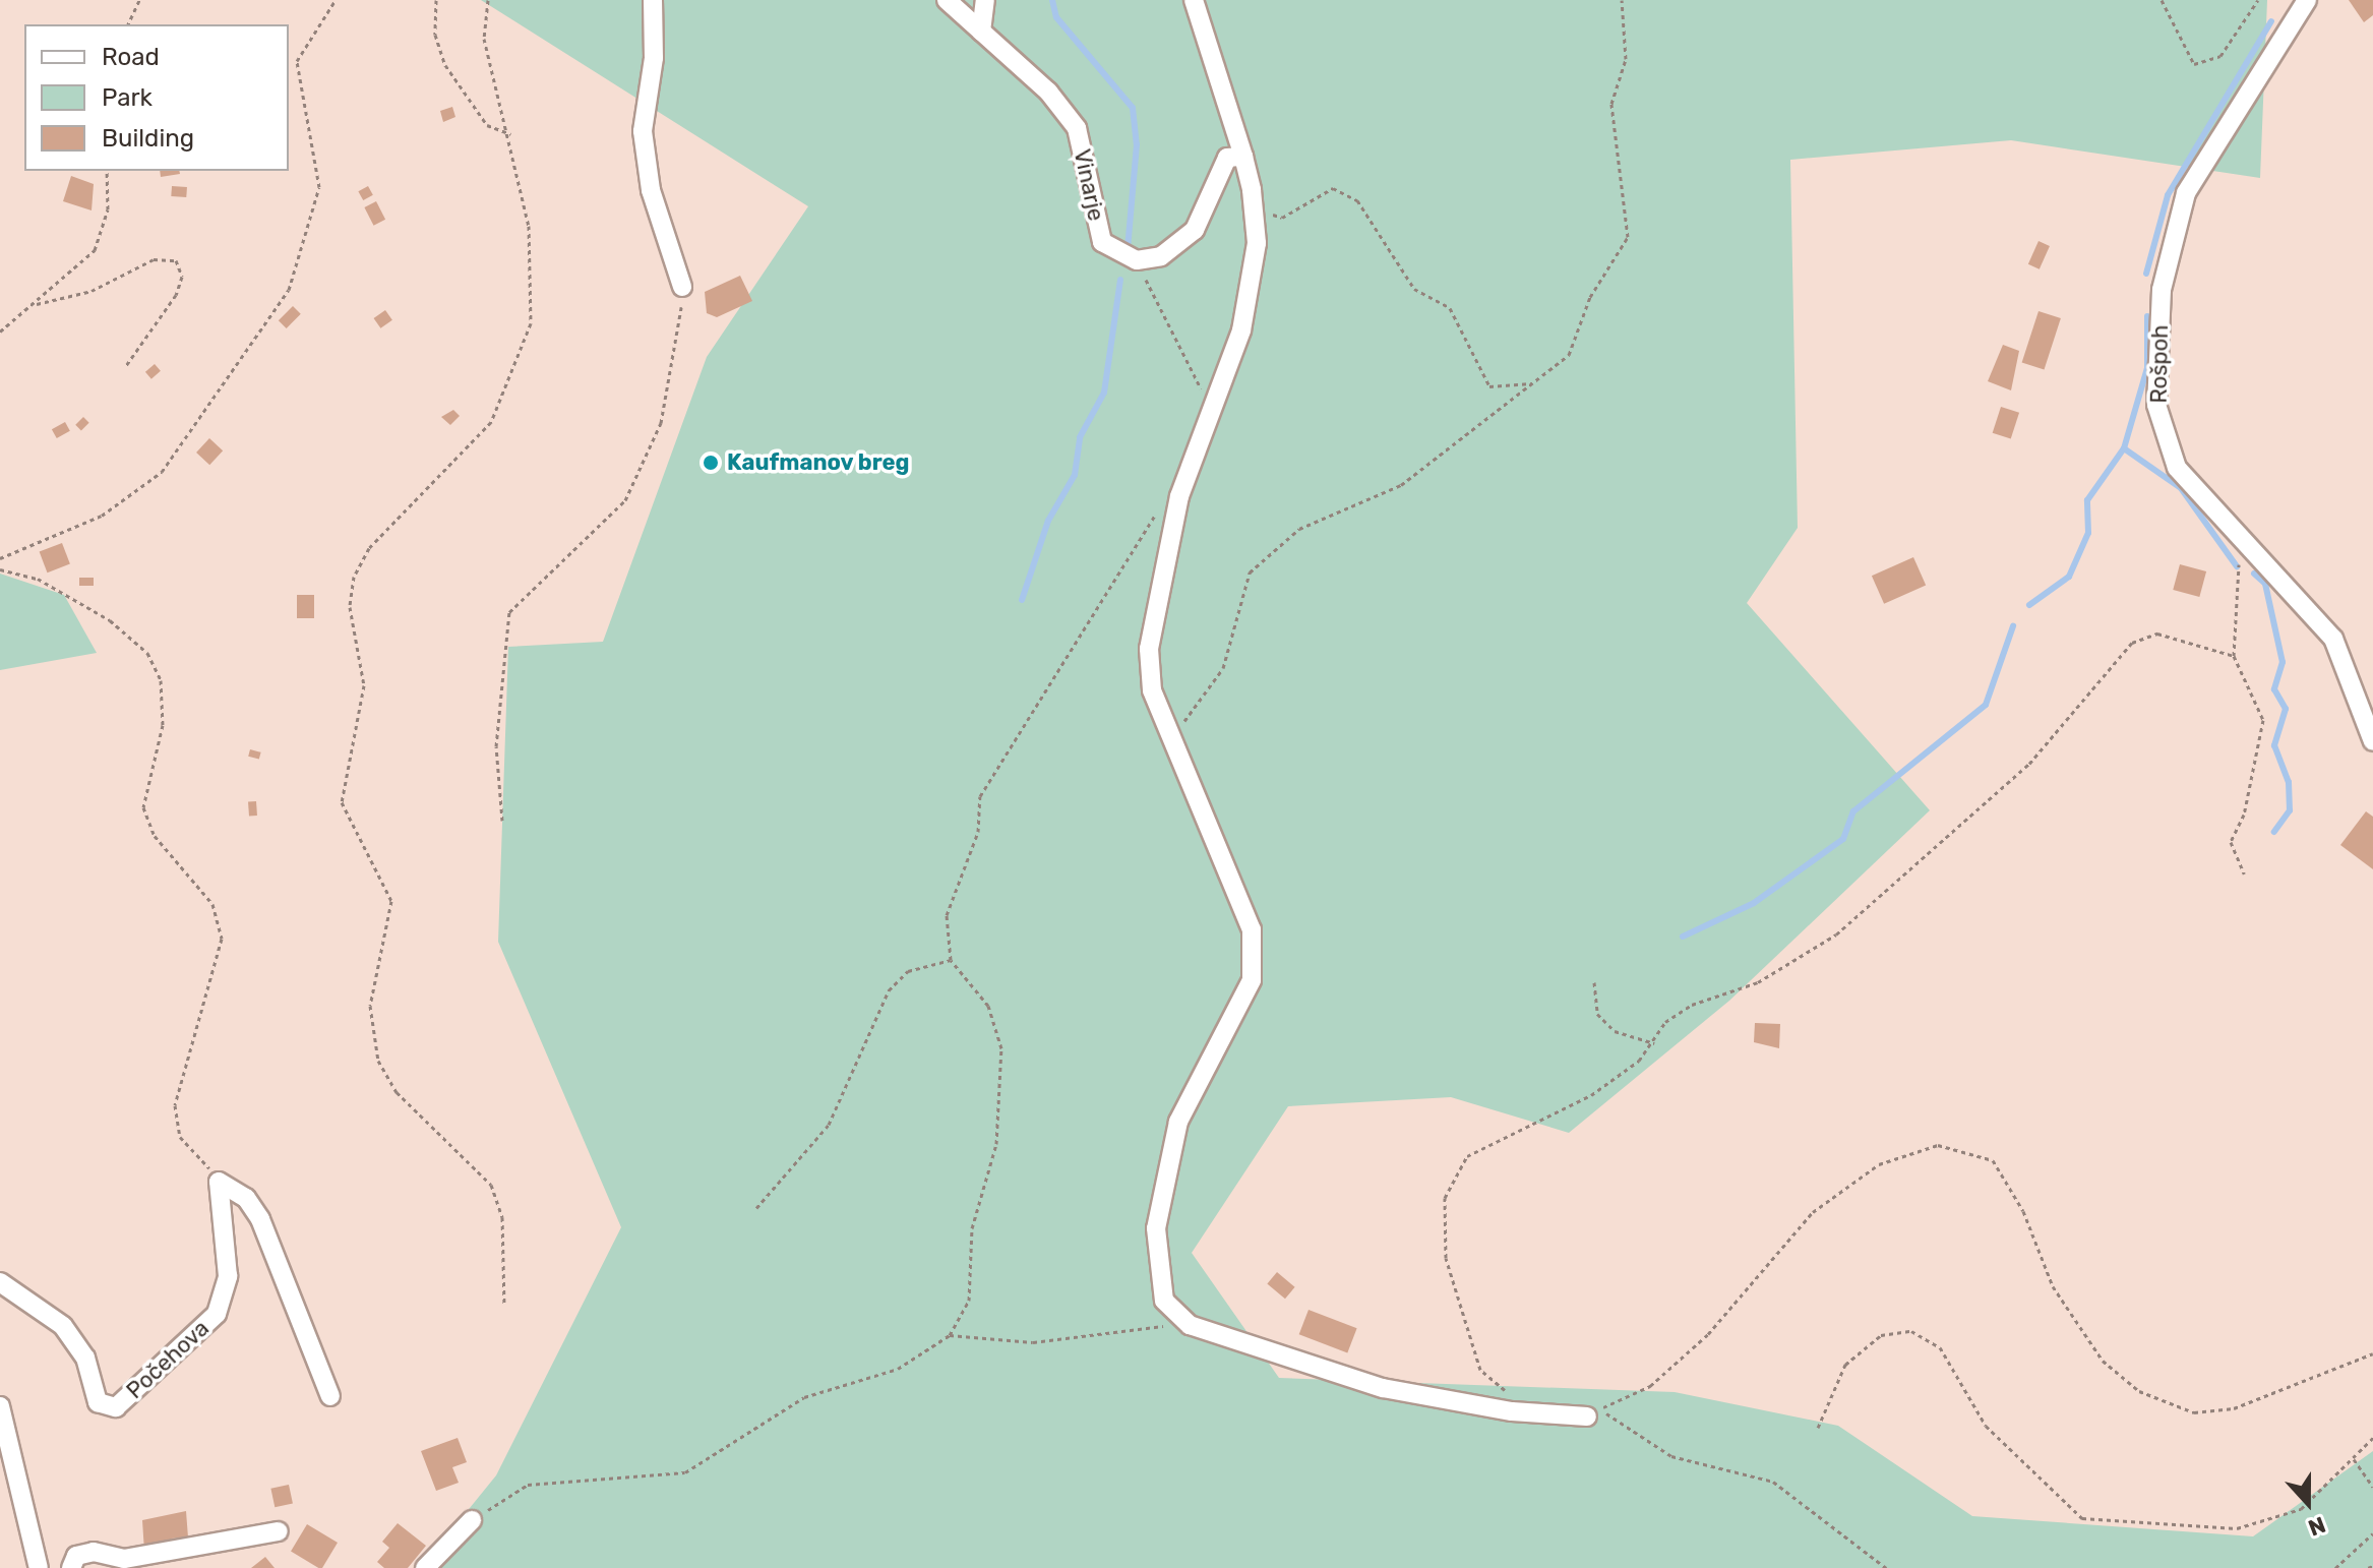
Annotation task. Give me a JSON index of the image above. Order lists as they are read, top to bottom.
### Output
{
  "streets": {
    "street": ["Vinarje", "Rošpoh", "Počehova"]
  },
  "places": ["Kaufmanov breg"],
  "legend": ["Road", "Park", "Building"],
  "north": "bottom"
}
